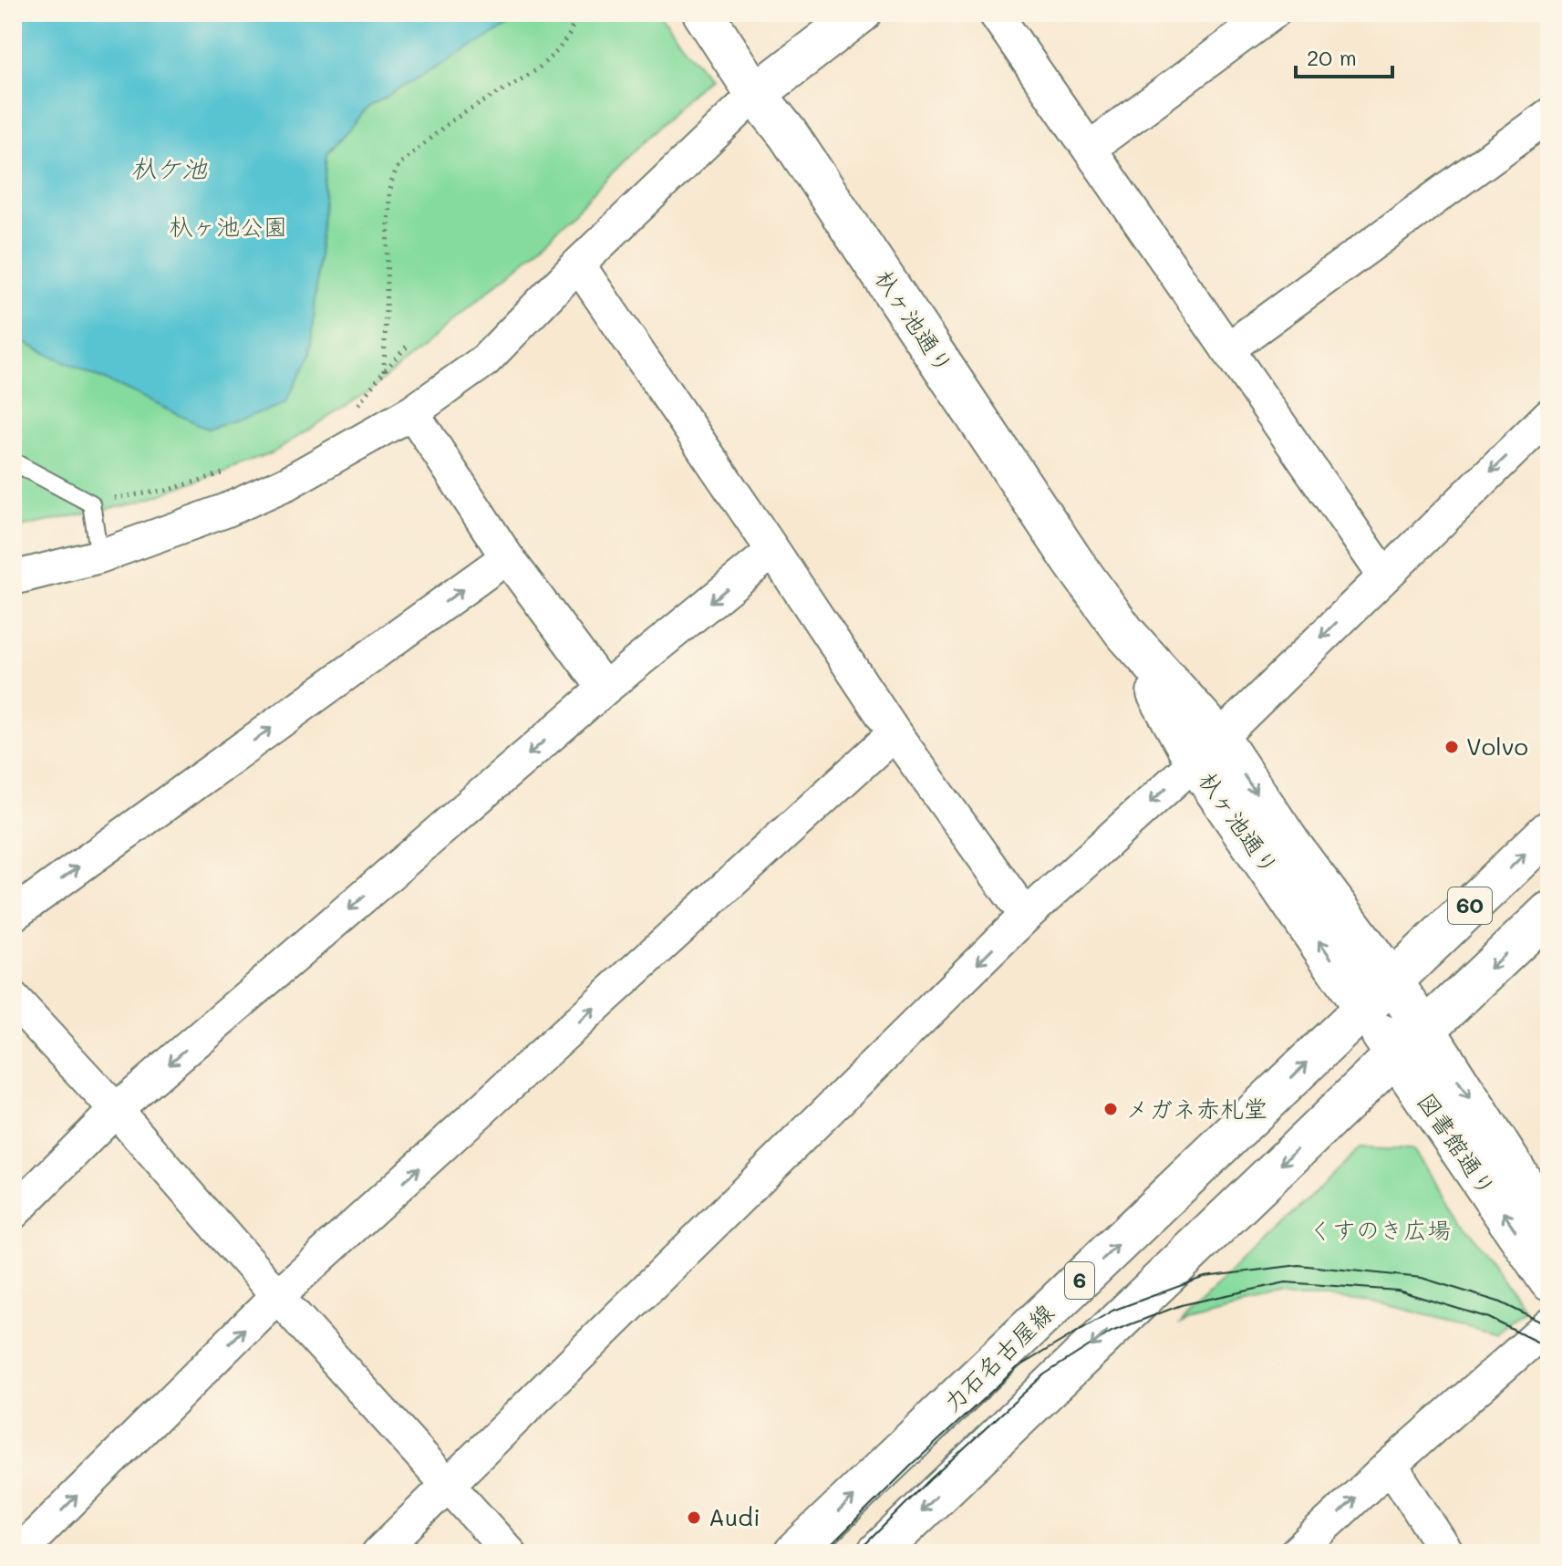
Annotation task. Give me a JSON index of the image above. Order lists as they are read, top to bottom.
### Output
{
  "streets": {
    "main road": [
      "杁ヶ池通り",
      "60",
      "図書館通り",
      "6",
      "力石名古屋線"
    ]
  },
  "crossings": [
    ["杁ヶ池通り", "60"],
    ["杁ヶ池通り", "図書館通り"],
    ["杁ヶ池通り", "力石名古屋線"],
    ["60", "図書館通り"],
    ["60", "6"],
    ["60", "力石名古屋線"],
    ["図書館通り", "6"],
    ["図書館通り", "力石名古屋線"]
  ],
  "water": ["杁ケ池"],
  "parks": ["杁ヶ池公園", "くすのき広場"],
  "places": ["Volvo", "メガネ赤札堂", "Audi"],
  "scale_bar": "20 m"
}
